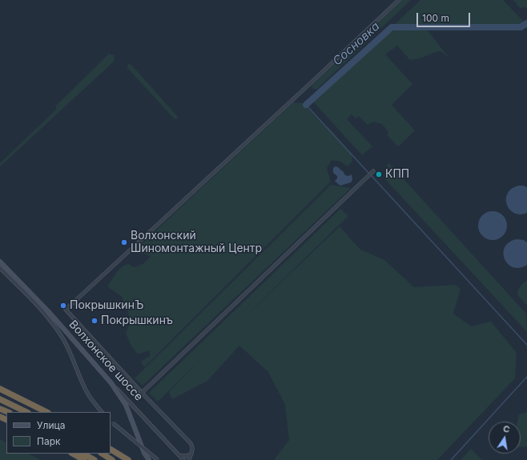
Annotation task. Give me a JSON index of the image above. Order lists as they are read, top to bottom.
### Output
{
  "streets": {
    "main road": ["Волхонское шоссе"]
  },
  "water": ["Сосновка"],
  "places": [
    "КПП",
    "Волхонский Шиномонтажный Центр",
    "ПокрышкинЪ",
    "Покрышкинъ"
  ],
  "legend": ["Улица", "Парк"],
  "scale_bar": "100 m",
  "north": "top"
}
